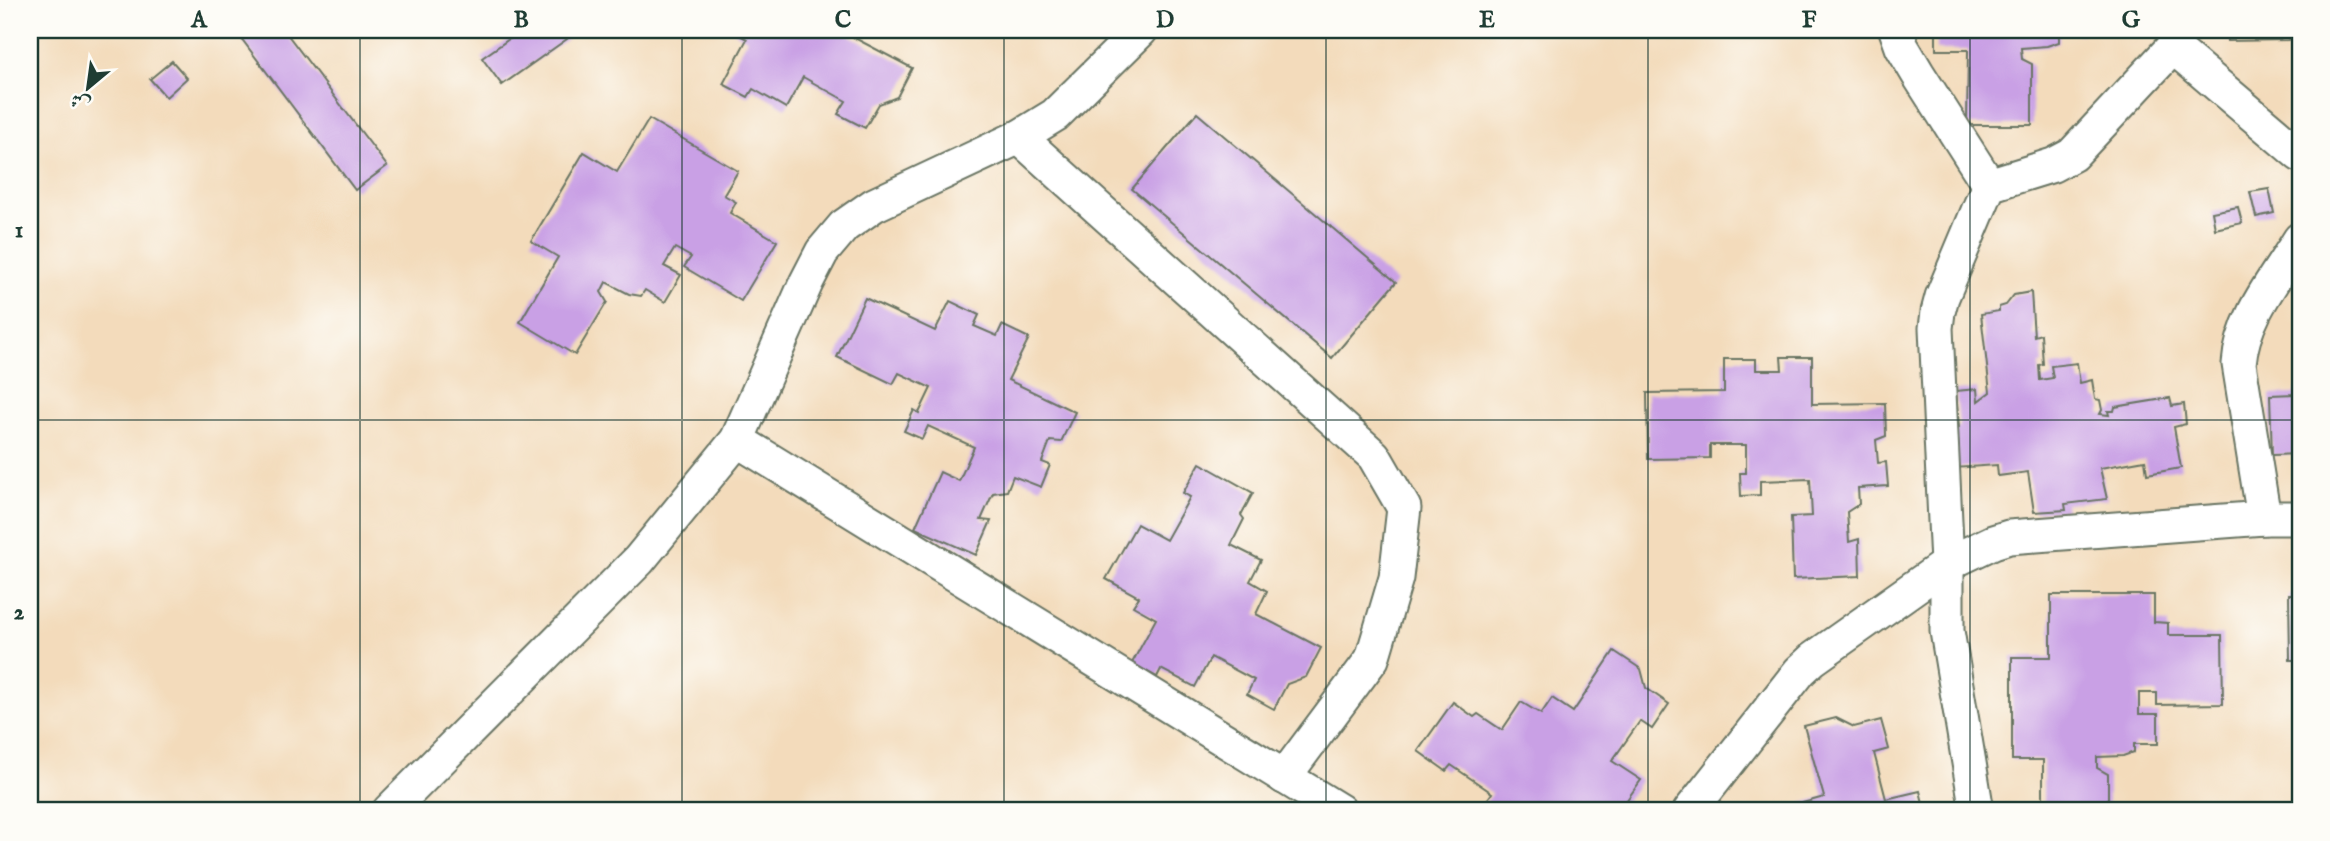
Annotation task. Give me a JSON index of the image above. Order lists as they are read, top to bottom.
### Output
{
  "north": "bottom left",
  "grid": {
    "columns": [
      "A",
      "B",
      "C",
      "D",
      "E",
      "F",
      "G"
    ],
    "rows": ["1", "2"]
  }
}
